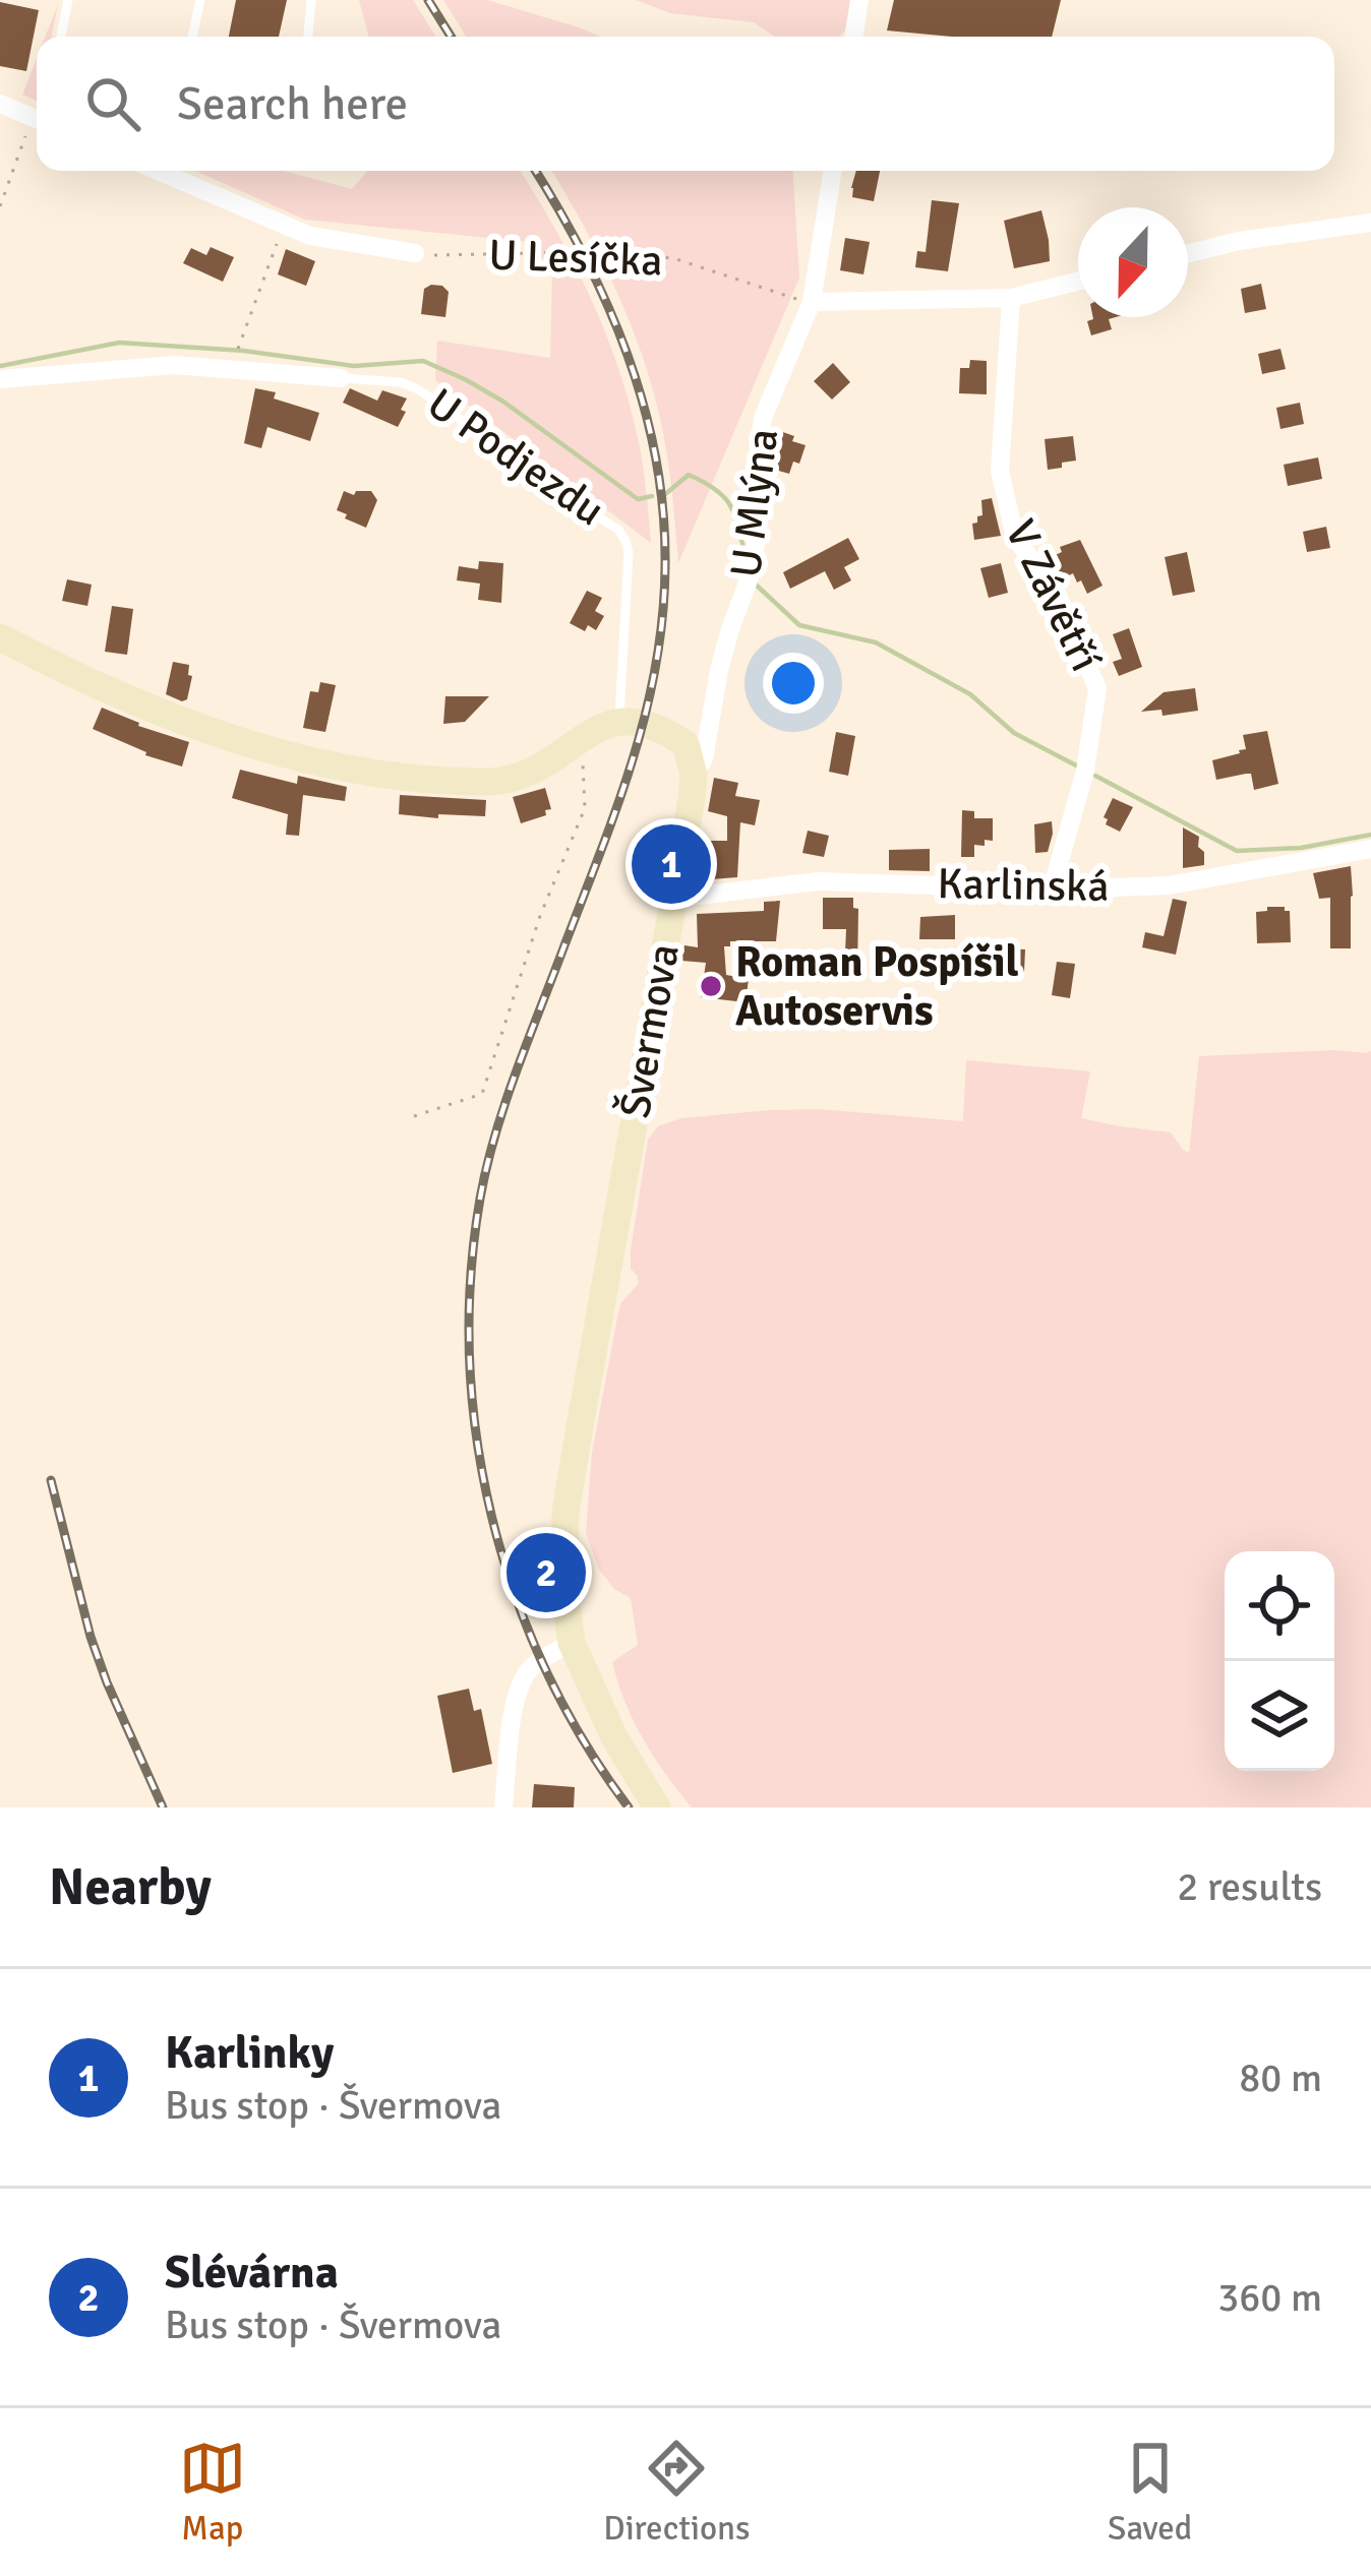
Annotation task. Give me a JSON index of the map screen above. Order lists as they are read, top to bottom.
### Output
{
  "streets": {
    "street": [
      "U Podjezdu",
      "U Mlýna",
      "V Závětří",
      "Karlinská",
      "Švermova"
    ],
    "path": ["U Lesíčka"]
  },
  "crossings": [
    ["U Lesíčka", "U Mlýna"],
    ["U Mlýna", "Švermova"],
    ["V Závětří", "Karlinská"],
    ["Karlinská", "Švermova"]
  ],
  "places": ["Roman Pospíšil Autoservis"],
  "north": "bottom",
  "page": {
    "search": "Search here",
    "pins": ["1", "2"],
    "heading": ["Nearby", "2 results"],
    "list": [
      {
        "mark": "1",
        "name": "Karlinky",
        "note": "Bus stop · Švermova",
        "value": "80 m"
      },
      {
        "mark": "2",
        "name": "Slévárna",
        "note": "Bus stop · Švermova",
        "value": "360 m"
      }
    ],
    "nav": ["Map", "Directions", "Saved"]
  }
}
